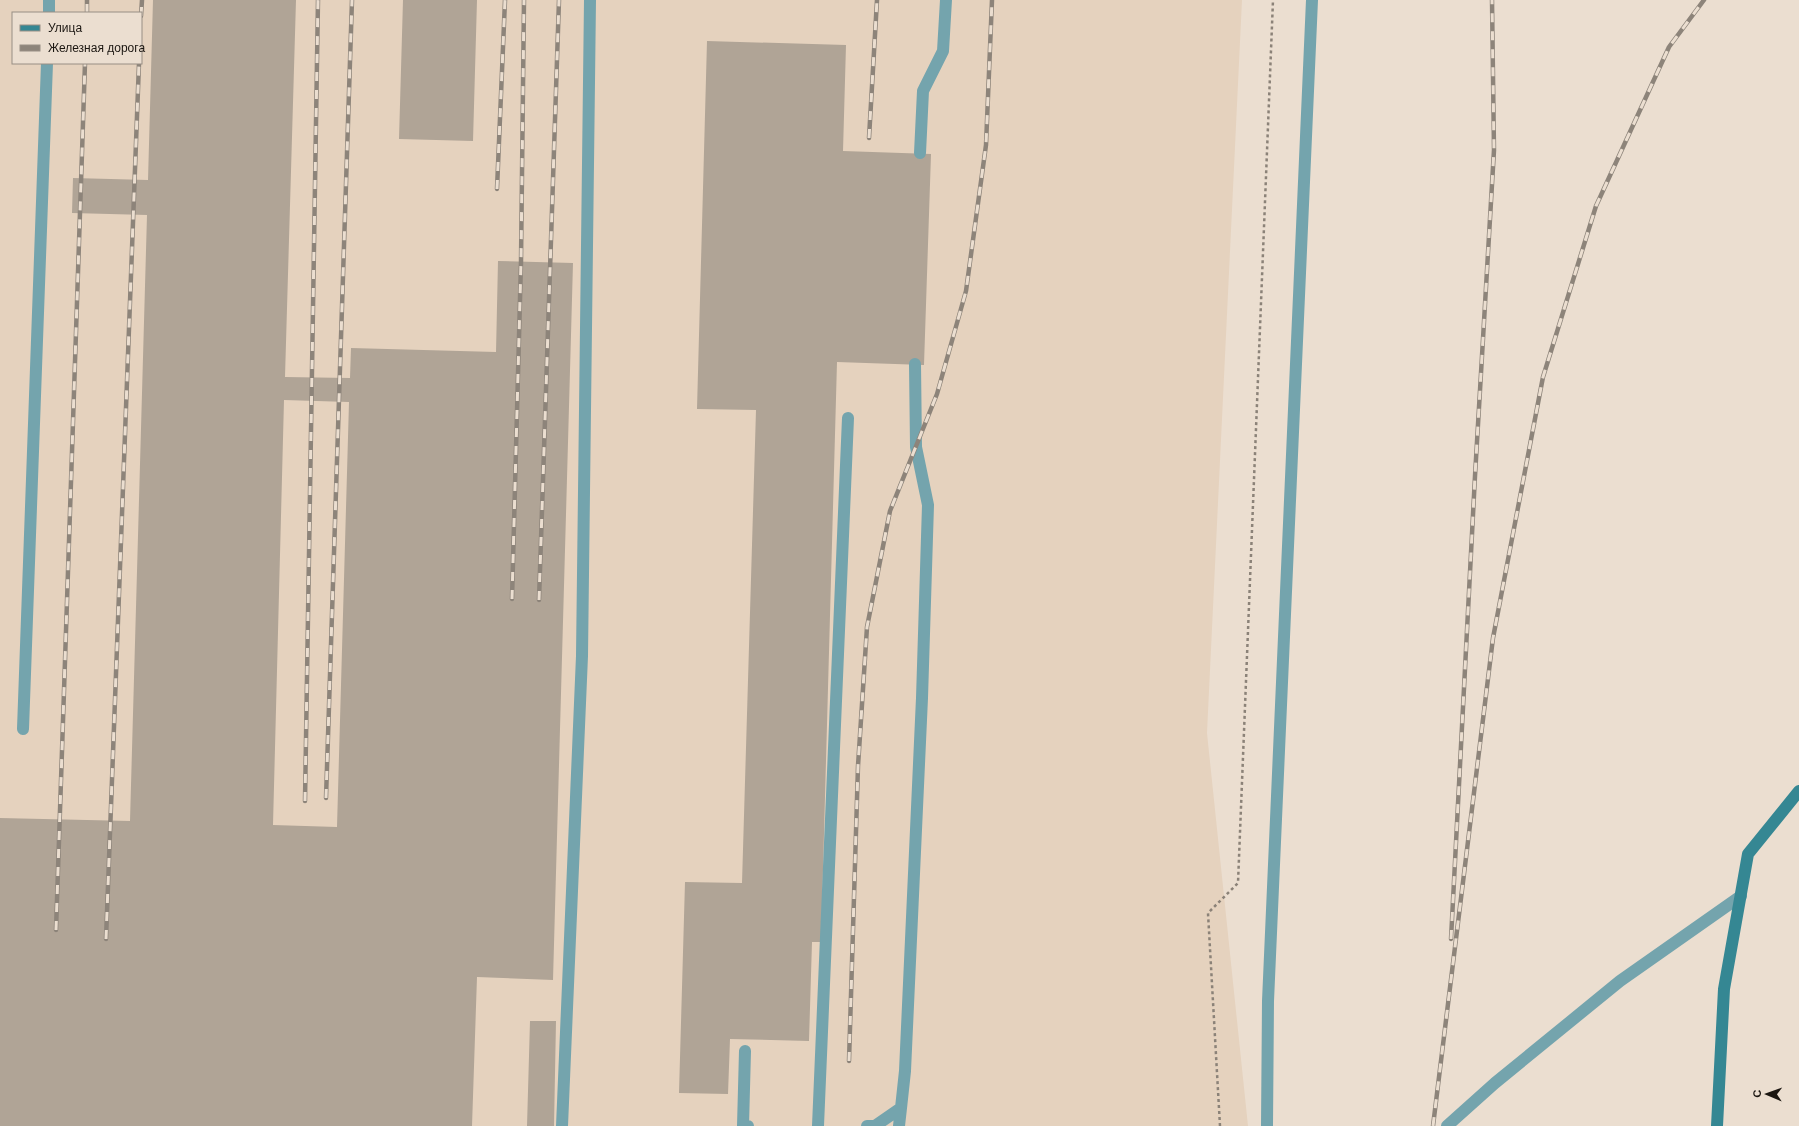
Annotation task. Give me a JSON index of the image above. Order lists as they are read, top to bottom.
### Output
{
  "legend": ["Улица", "Железная дорога"],
  "north": "left"
}
